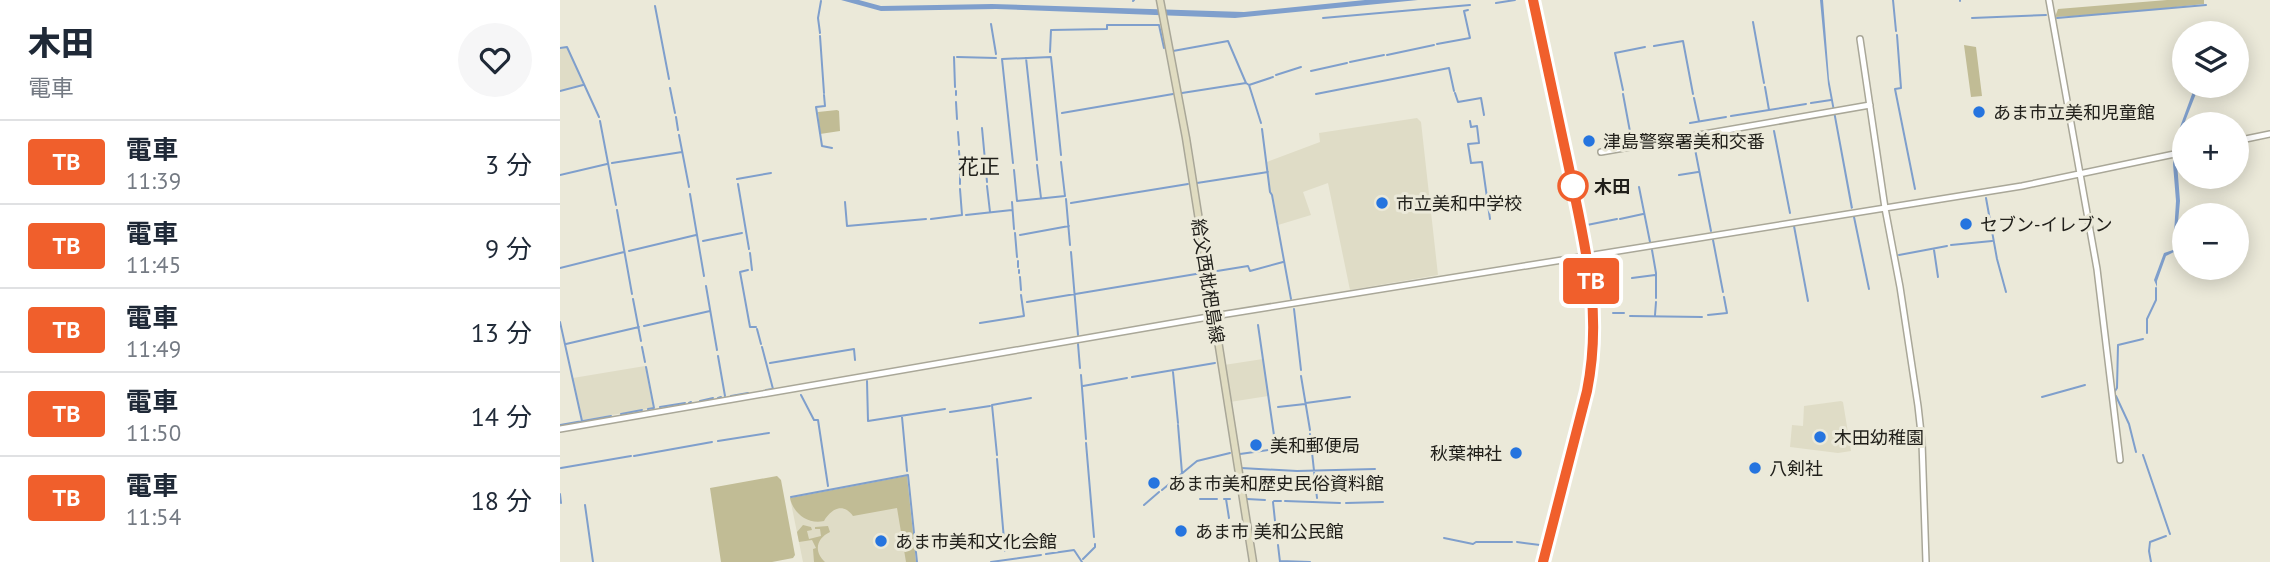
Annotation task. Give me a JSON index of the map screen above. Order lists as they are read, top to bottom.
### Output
{
  "streets": {
    "main road": ["給父西枇杷島線"]
  },
  "districts": ["花正"],
  "places": [
    "あま市立美和児童館",
    "津島警察署美和交番",
    "木田",
    "市立美和中学校",
    "セブン-イレブン",
    "木田幼稚園",
    "美和郵便局",
    "秋葉神社",
    "八剣社",
    "あま市美和歴史民俗資料館",
    "あま市 美和公民館",
    "あま市美和文化会館"
  ],
  "page": {
    "heading": ["木田", "電車"],
    "on_map": "TB",
    "map_buttons": ["+", "−"],
    "list": [
      {
        "mark": "TB",
        "name": "電車",
        "note": "11:39",
        "value": "3 分"
      },
      {
        "mark": "TB",
        "name": "電車",
        "note": "11:45",
        "value": "9 分"
      },
      {
        "mark": "TB",
        "name": "電車",
        "note": "11:49",
        "value": "13 分"
      },
      {
        "mark": "TB",
        "name": "電車",
        "note": "11:50",
        "value": "14 分"
      },
      {
        "mark": "TB",
        "name": "電車",
        "note": "11:54",
        "value": "18 分"
      }
    ]
  }
}
